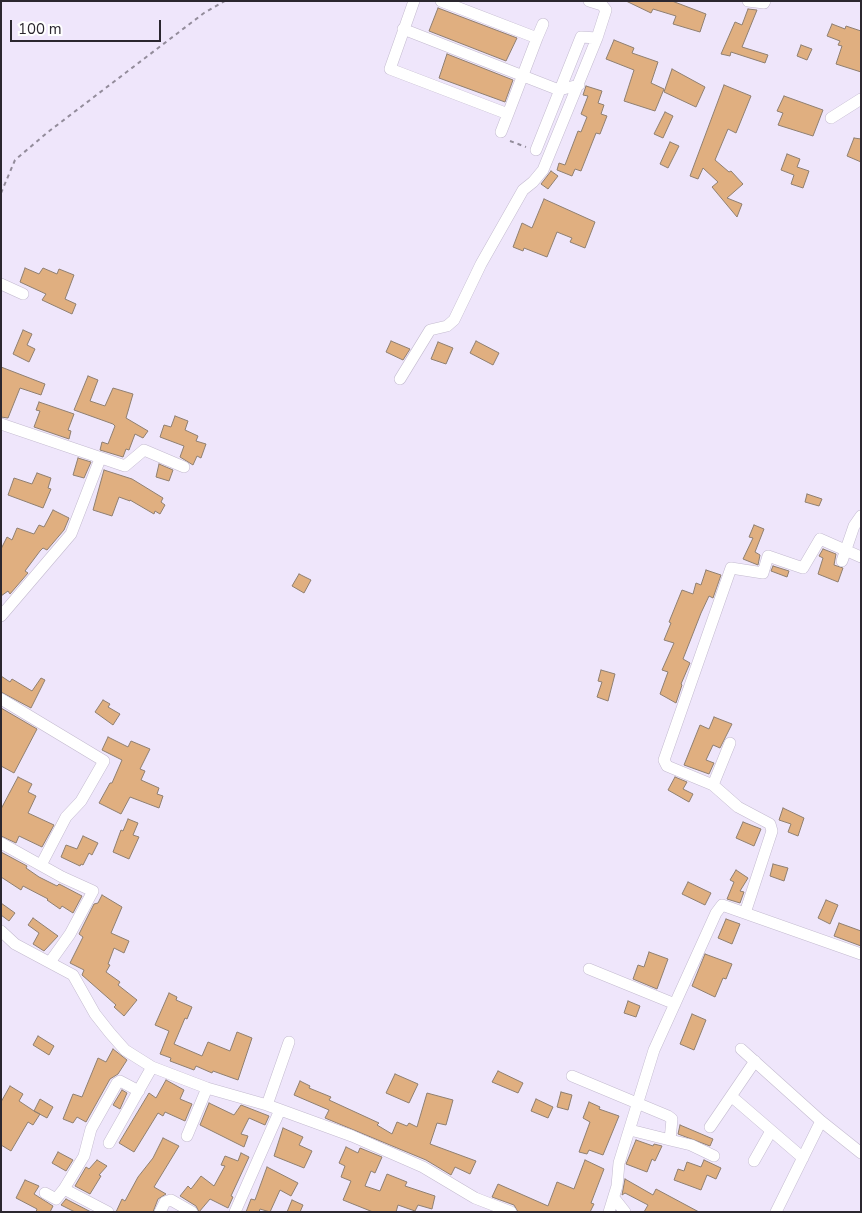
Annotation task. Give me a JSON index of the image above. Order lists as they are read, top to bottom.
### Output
{
  "scale_bar": "100 m"
}
